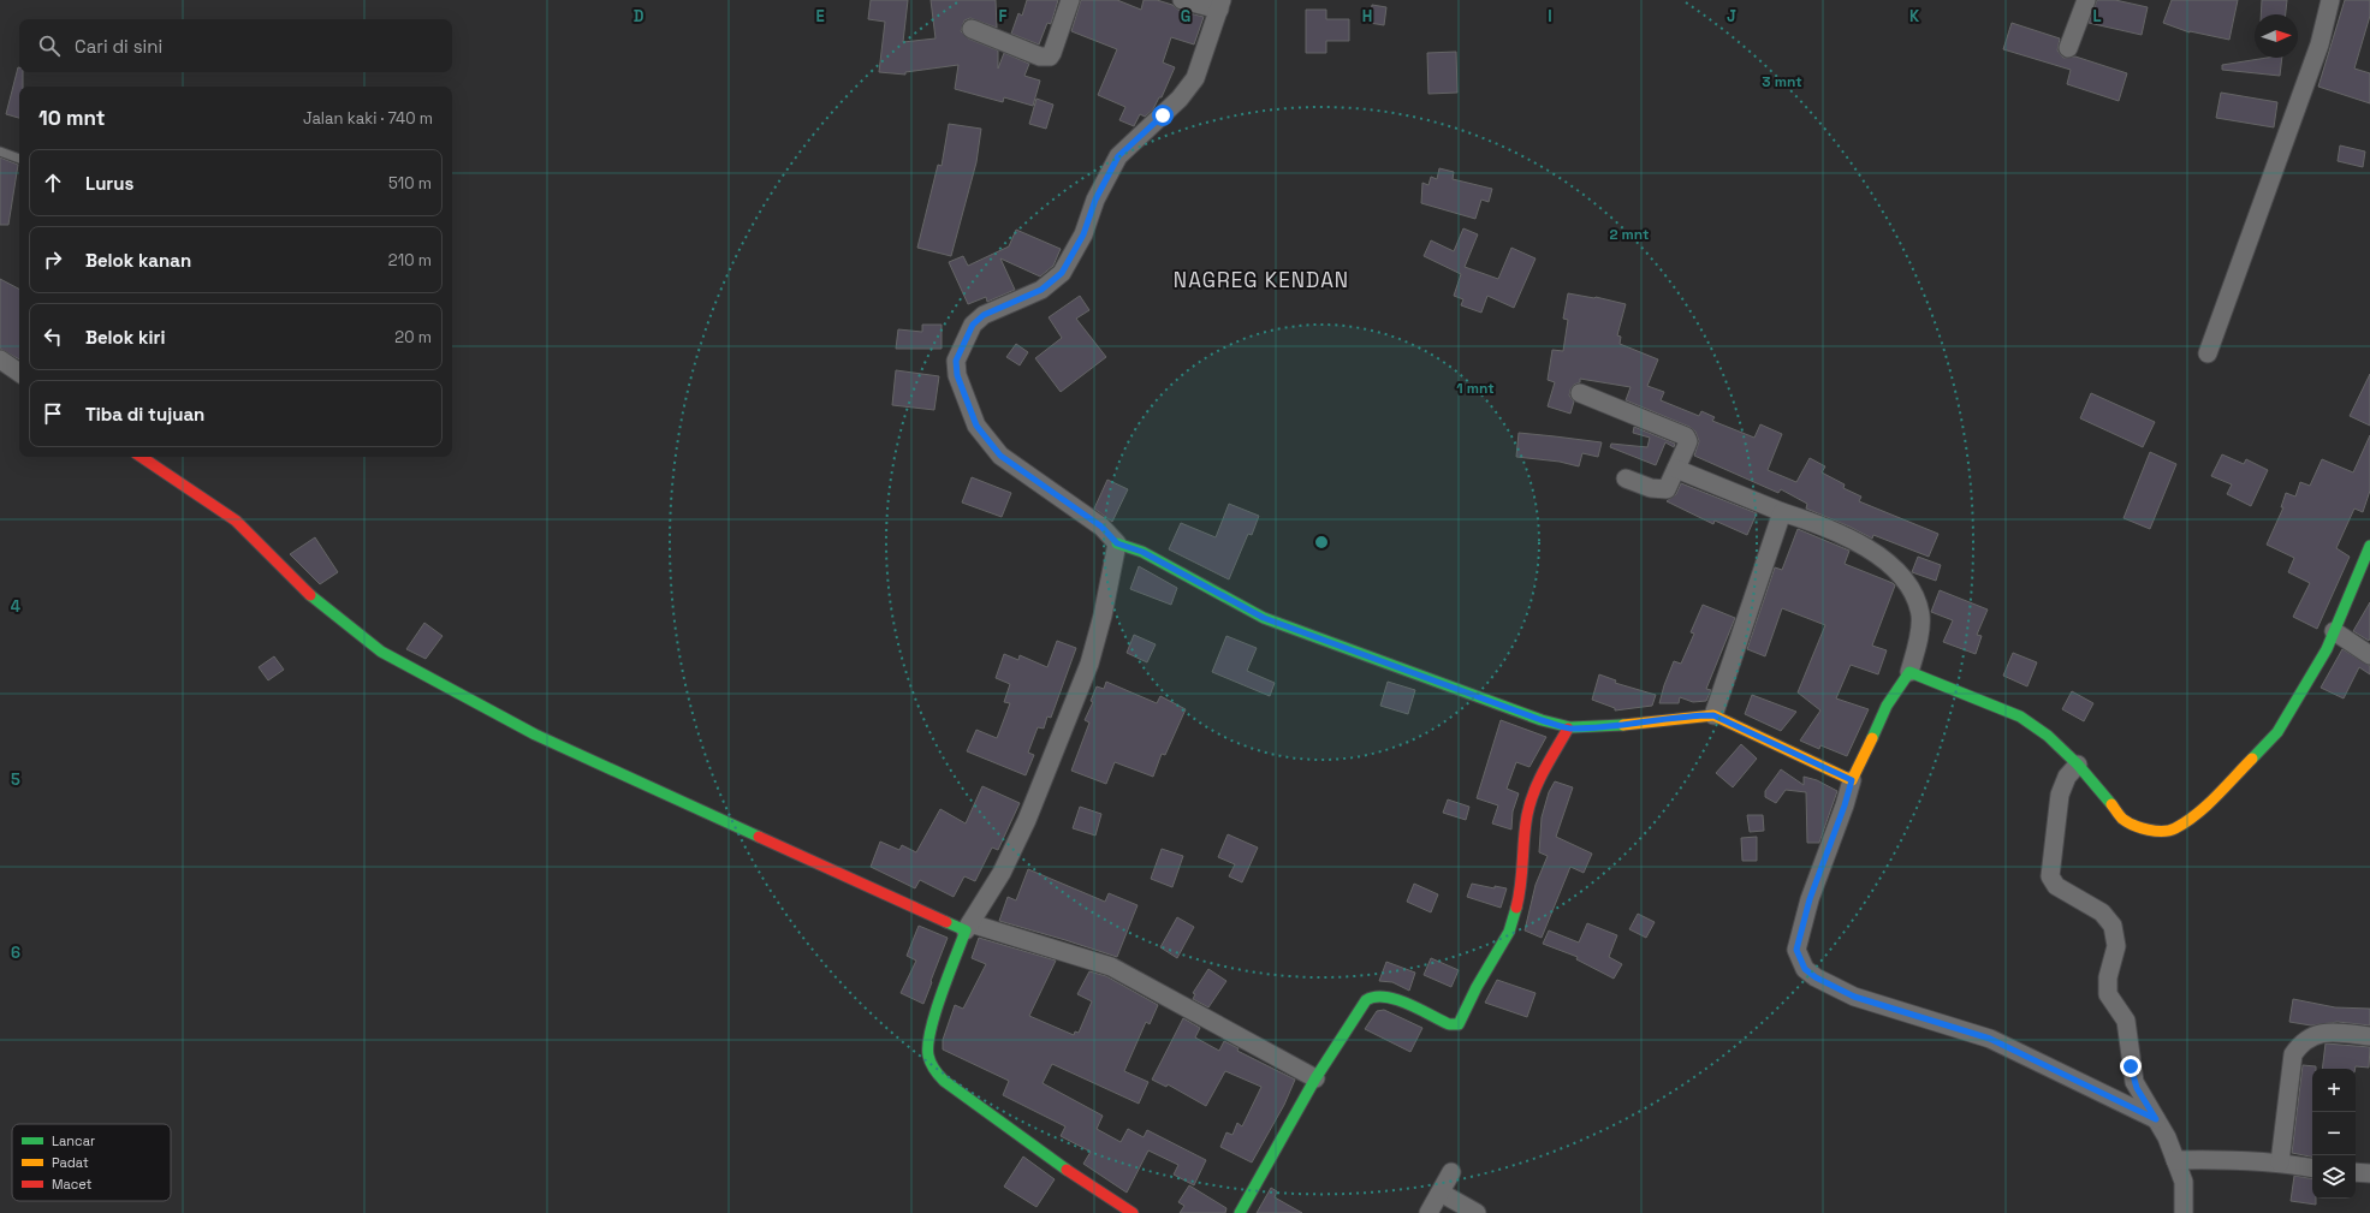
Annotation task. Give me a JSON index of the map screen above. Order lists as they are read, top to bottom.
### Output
{
  "districts": ["NAGREG KENDAN"],
  "legend": ["Lancar", "Padat", "Macet"],
  "north": "right",
  "page": {
    "search": "Cari di sini",
    "heading": ["10 mnt", "Jalan kaki · 740 m"],
    "list": [
      ["Lurus", "510 m"],
      ["Belok kanan", "210 m"],
      ["Belok kiri", "20 m"],
      "Tiba di tujuan"
    ],
    "map_buttons": ["+", "−"]
  },
  "grid": {
    "columns": [
      "D",
      "E",
      "F",
      "G",
      "H",
      "I",
      "J",
      "K",
      "L"
    ],
    "rows": ["4", "5", "6"]
  },
  "rings": ["3 mnt", "2 mnt", "1 mnt"]
}
